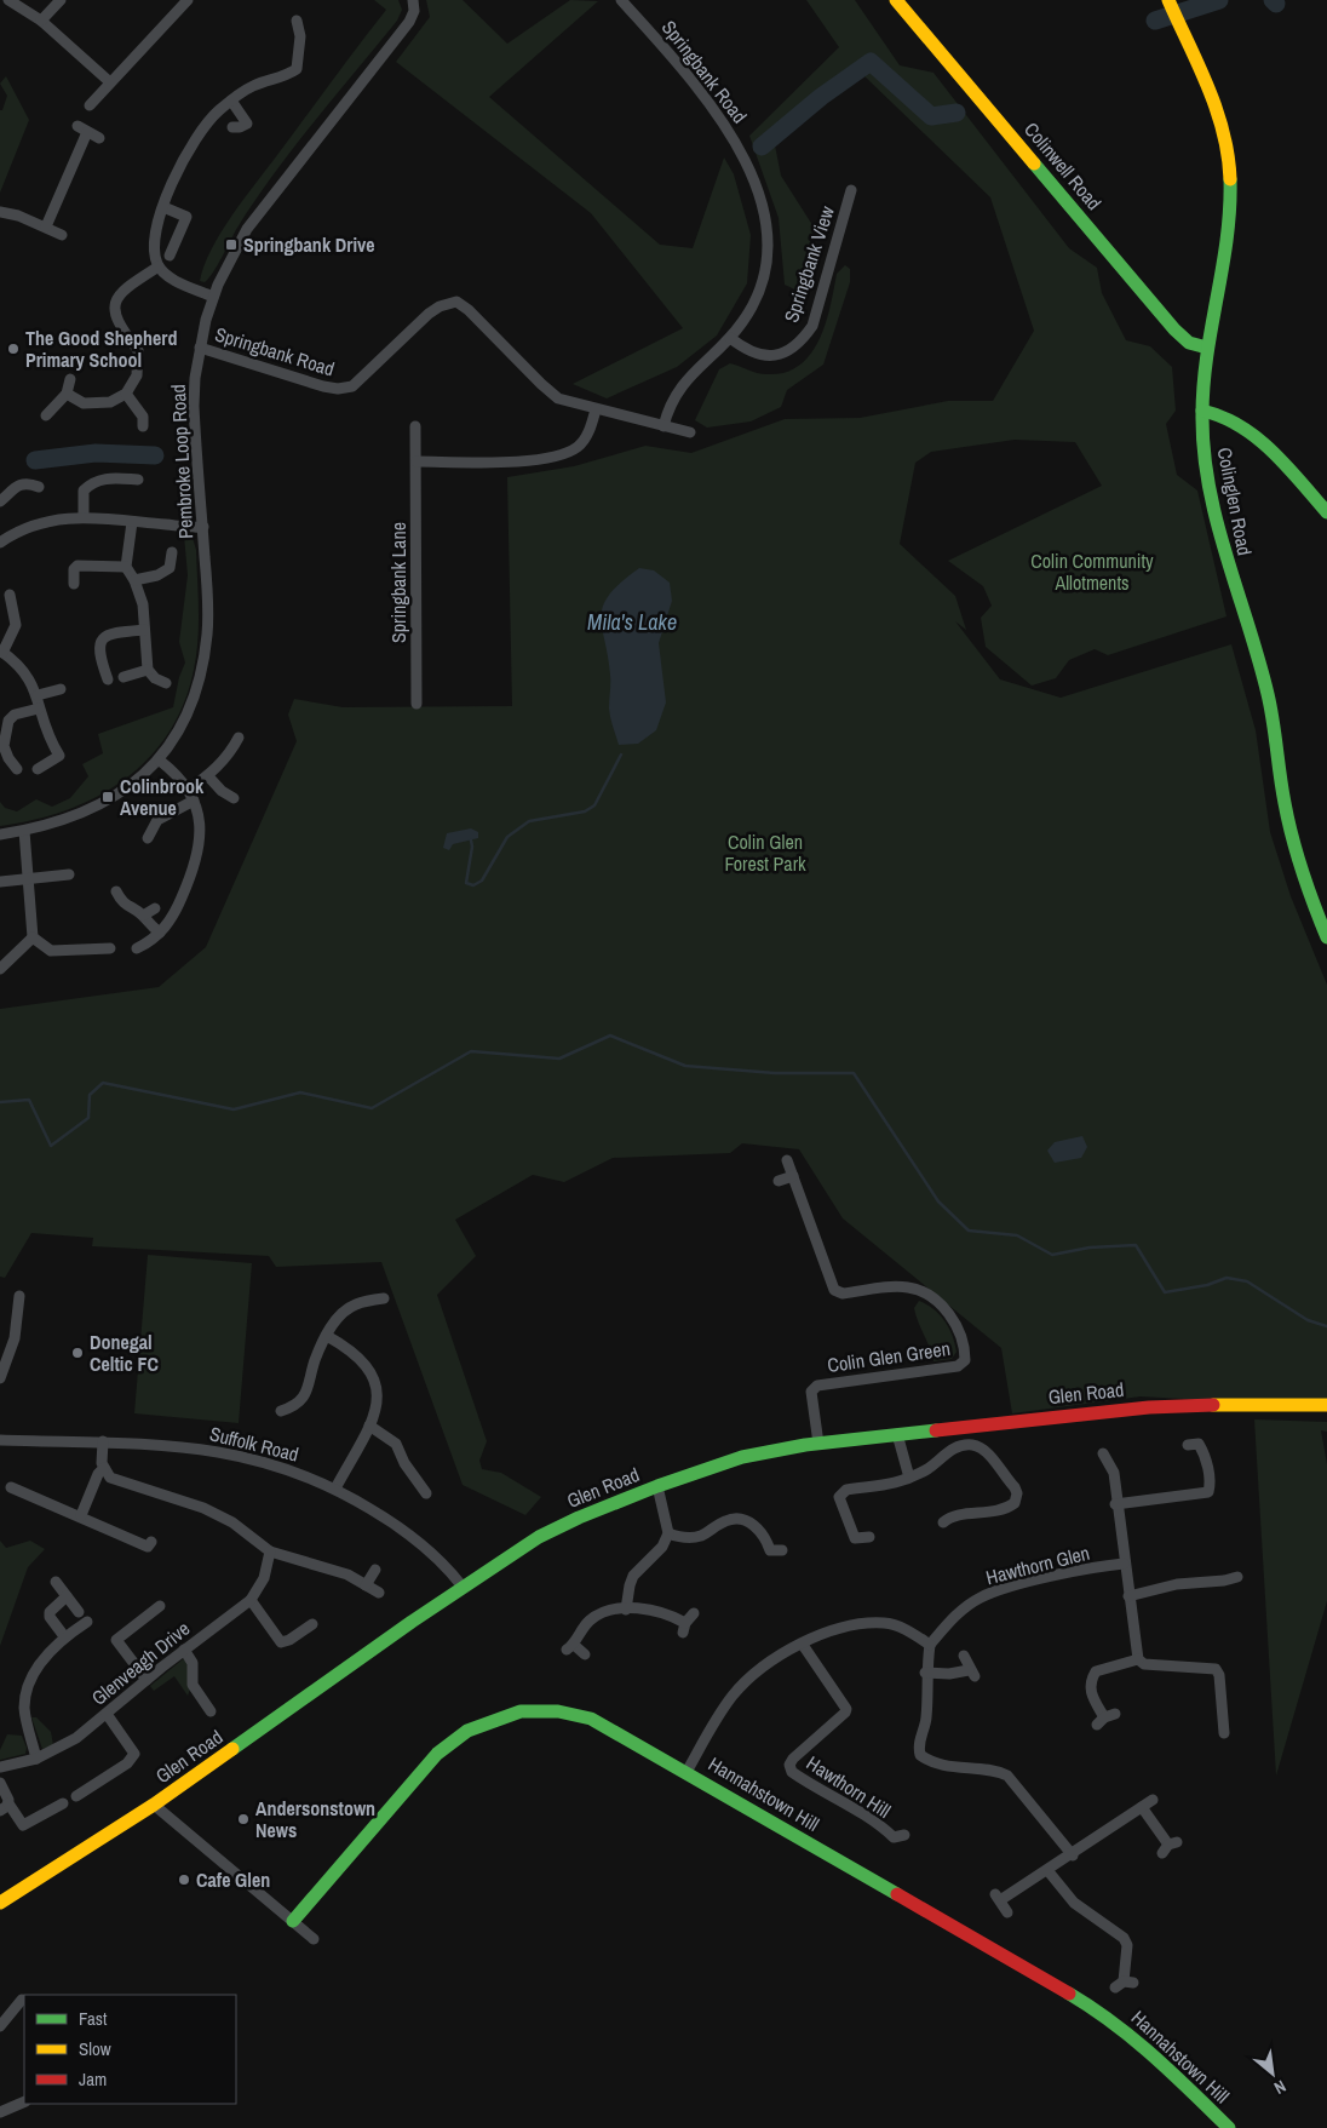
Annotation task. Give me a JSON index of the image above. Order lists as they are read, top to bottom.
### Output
{
  "streets": {
    "main road": [
      "Colinwell Road",
      "Colinglen Road",
      "Glen Road",
      "Hannahstown Hill"
    ],
    "street": [
      "Springbank Road",
      "Springbank View",
      "Pembroke Loop Road",
      "Springbank Lane",
      "Colin Glen Green",
      "Suffolk Road",
      "Hawthorn Glen",
      "Glenveagh Drive",
      "Hawthorn Hill"
    ]
  },
  "crossings": [
    ["Springbank Road", "Springbank View"],
    ["Springbank Road", "Pembroke Loop Road"],
    ["Colinwell Road", "Colinglen Road"],
    ["Colin Glen Green", "Glen Road"],
    ["Glen Road", "Suffolk Road"]
  ],
  "water": ["Mila's Lake"],
  "parks": ["Colin Community Allotments", "Colin Glen Forest Park"],
  "places": {
    "transit": ["Springbank Drive", "Colinbrook Avenue"],
    "other": [
      "The Good Shepherd Primary School",
      "Donegal Celtic FC",
      "Andersonstown News",
      "Cafe Glen"
    ]
  },
  "legend": ["Fast", "Slow", "Jam"],
  "north": "bottom right"
}
